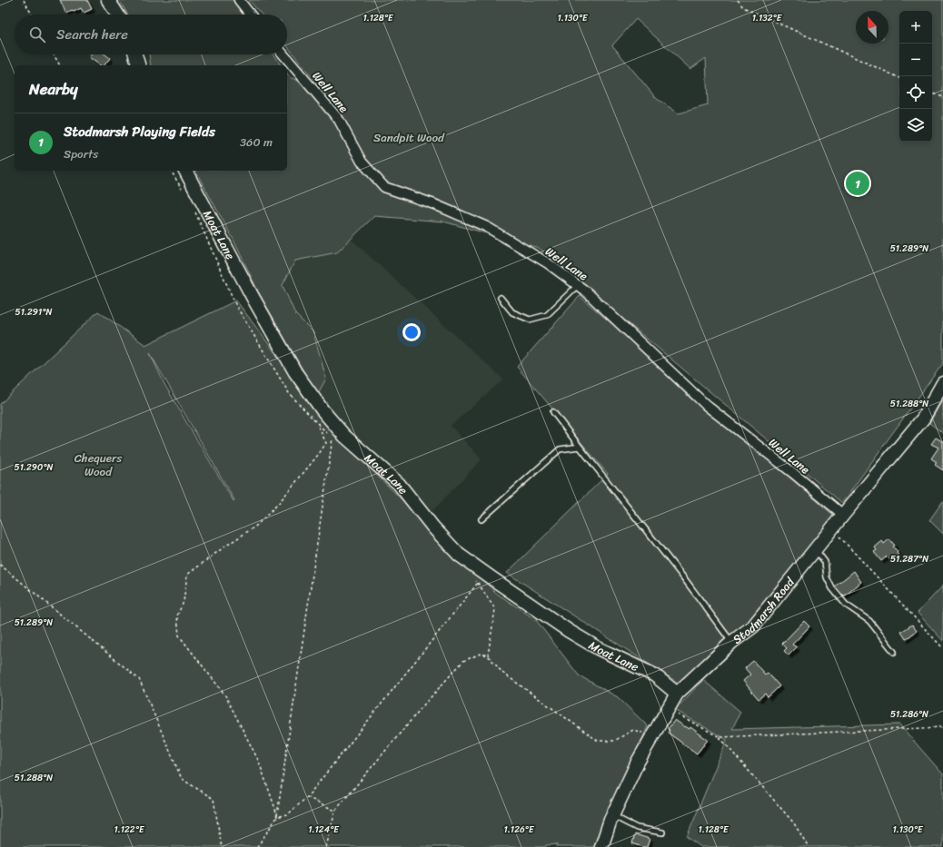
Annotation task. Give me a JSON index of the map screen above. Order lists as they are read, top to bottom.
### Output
{
  "streets": {
    "street": ["Well Lane", "Moat Lane", "Stodmarsh Road"]
  },
  "crossings": [
    ["Well Lane", "Stodmarsh Road"],
    ["Moat Lane", "Stodmarsh Road"]
  ],
  "parks": ["Sandpit Wood", "Chequers Wood"],
  "north": "top",
  "page": {
    "map_buttons": ["+", "−"],
    "search": "Search here",
    "heading": "Nearby",
    "list": [
      {
        "mark": "1",
        "name": "Stodmarsh Playing Fields",
        "note": "Sports",
        "value": "360 m"
      }
    ],
    "pins": "1"
  },
  "coordinates": [
    "1.128°E",
    "1.130°E",
    "1.132°E",
    "51.289°N",
    "51.291°N",
    "51.288°N",
    "51.290°N",
    "51.287°N",
    "51.286°N",
    "1.122°E",
    "1.124°E",
    "1.126°E"
  ]
}
